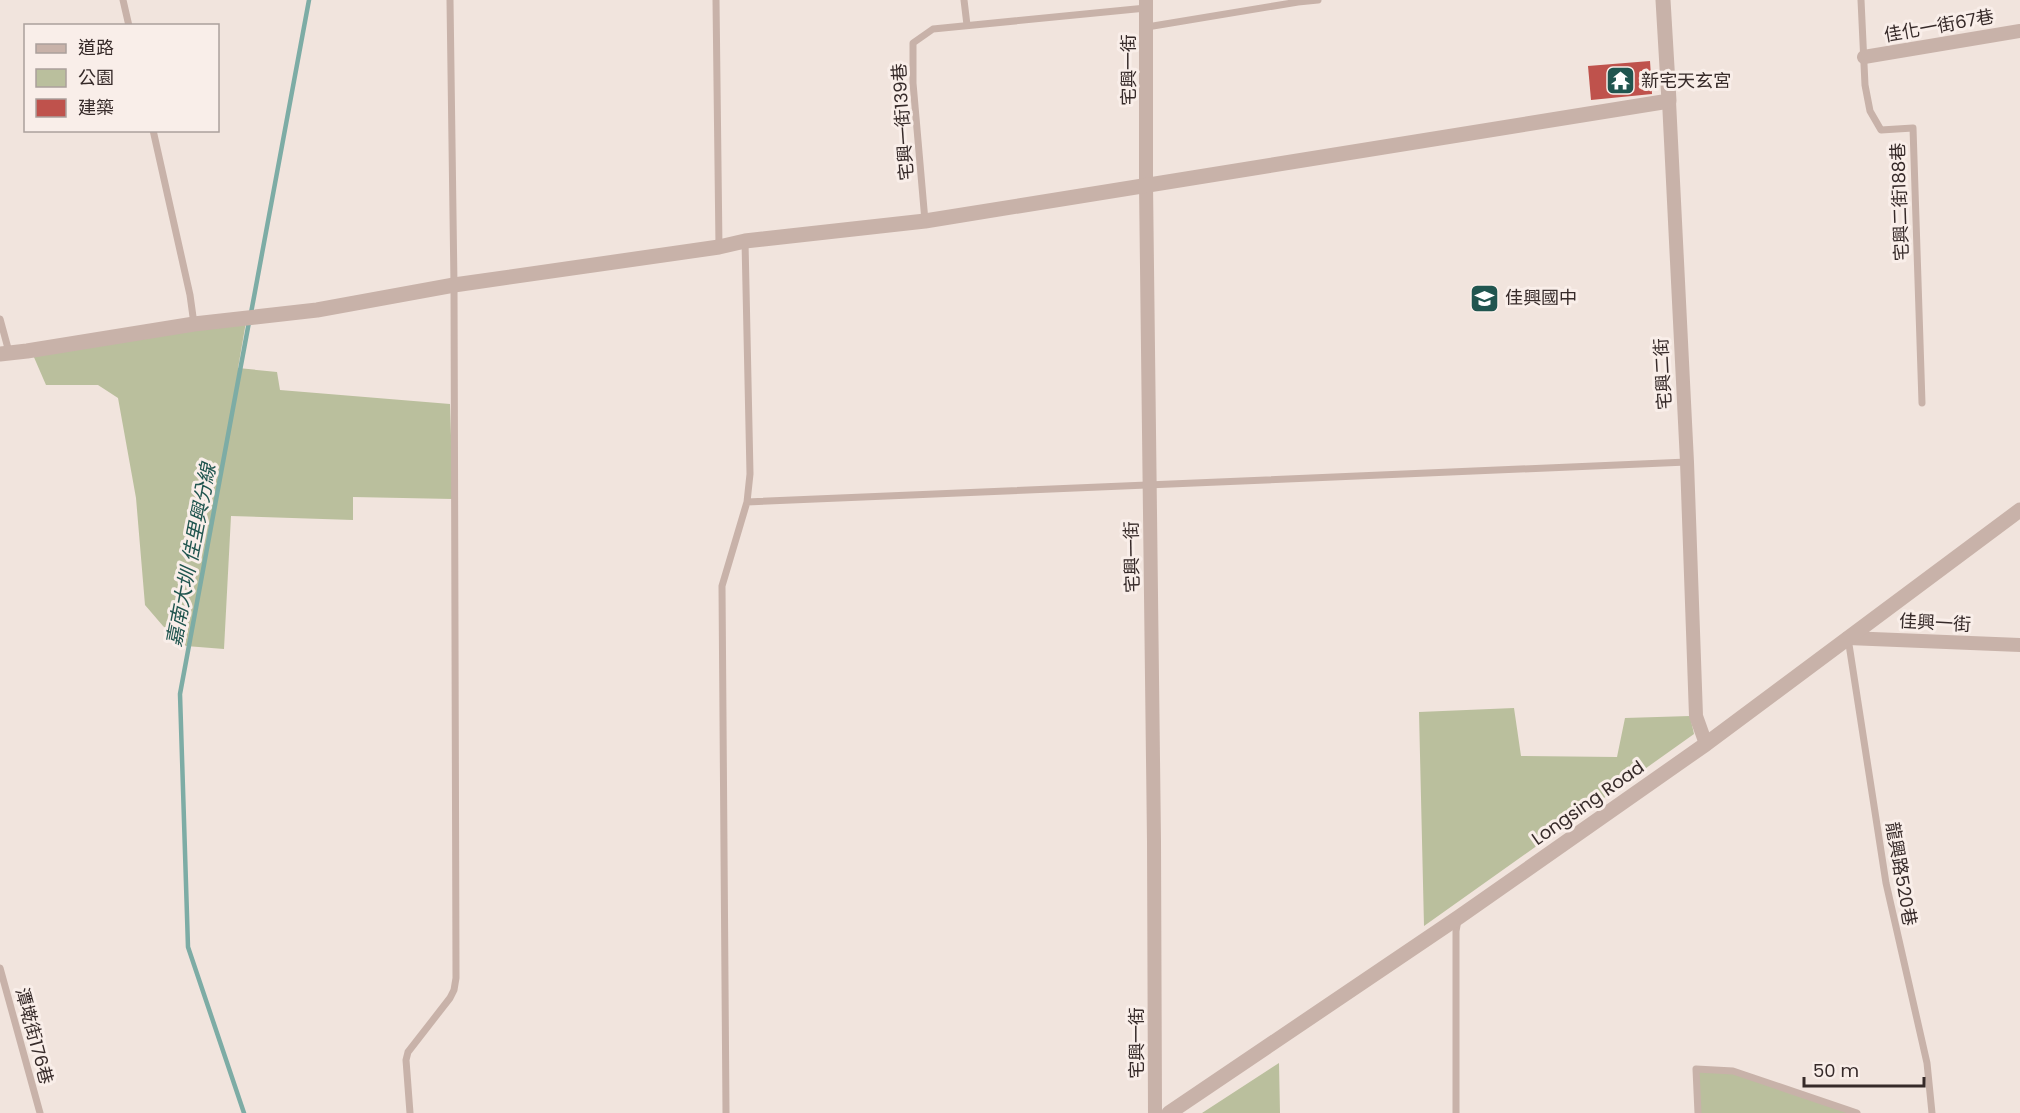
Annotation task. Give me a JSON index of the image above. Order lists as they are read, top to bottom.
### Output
{
  "streets": {
    "street": [
      "佳化一街67巷",
      "宅興一街",
      "宅興二街",
      "佳興一街",
      "Longsing Road"
    ],
    "lane": [
      "宅興一街139巷",
      "宅興二街188巷",
      "龍興路520巷",
      "潭墘街176巷"
    ]
  },
  "crossings": [
    ["佳化一街67巷", "宅興二街188巷"],
    ["宅興一街", "宅興一街139巷"],
    ["宅興二街", "Longsing Road"],
    ["佳興一街", "Longsing Road"],
    ["佳興一街", "龍興路520巷"],
    ["Longsing Road", "龍興路520巷"]
  ],
  "water": ["嘉南大圳 佳里興分線"],
  "places": {
    "temple": ["新宅天玄宮"],
    "school or university": ["佳興國中"]
  },
  "legend": ["道路", "公園", "建築"],
  "scale_bar": "50 m"
}
